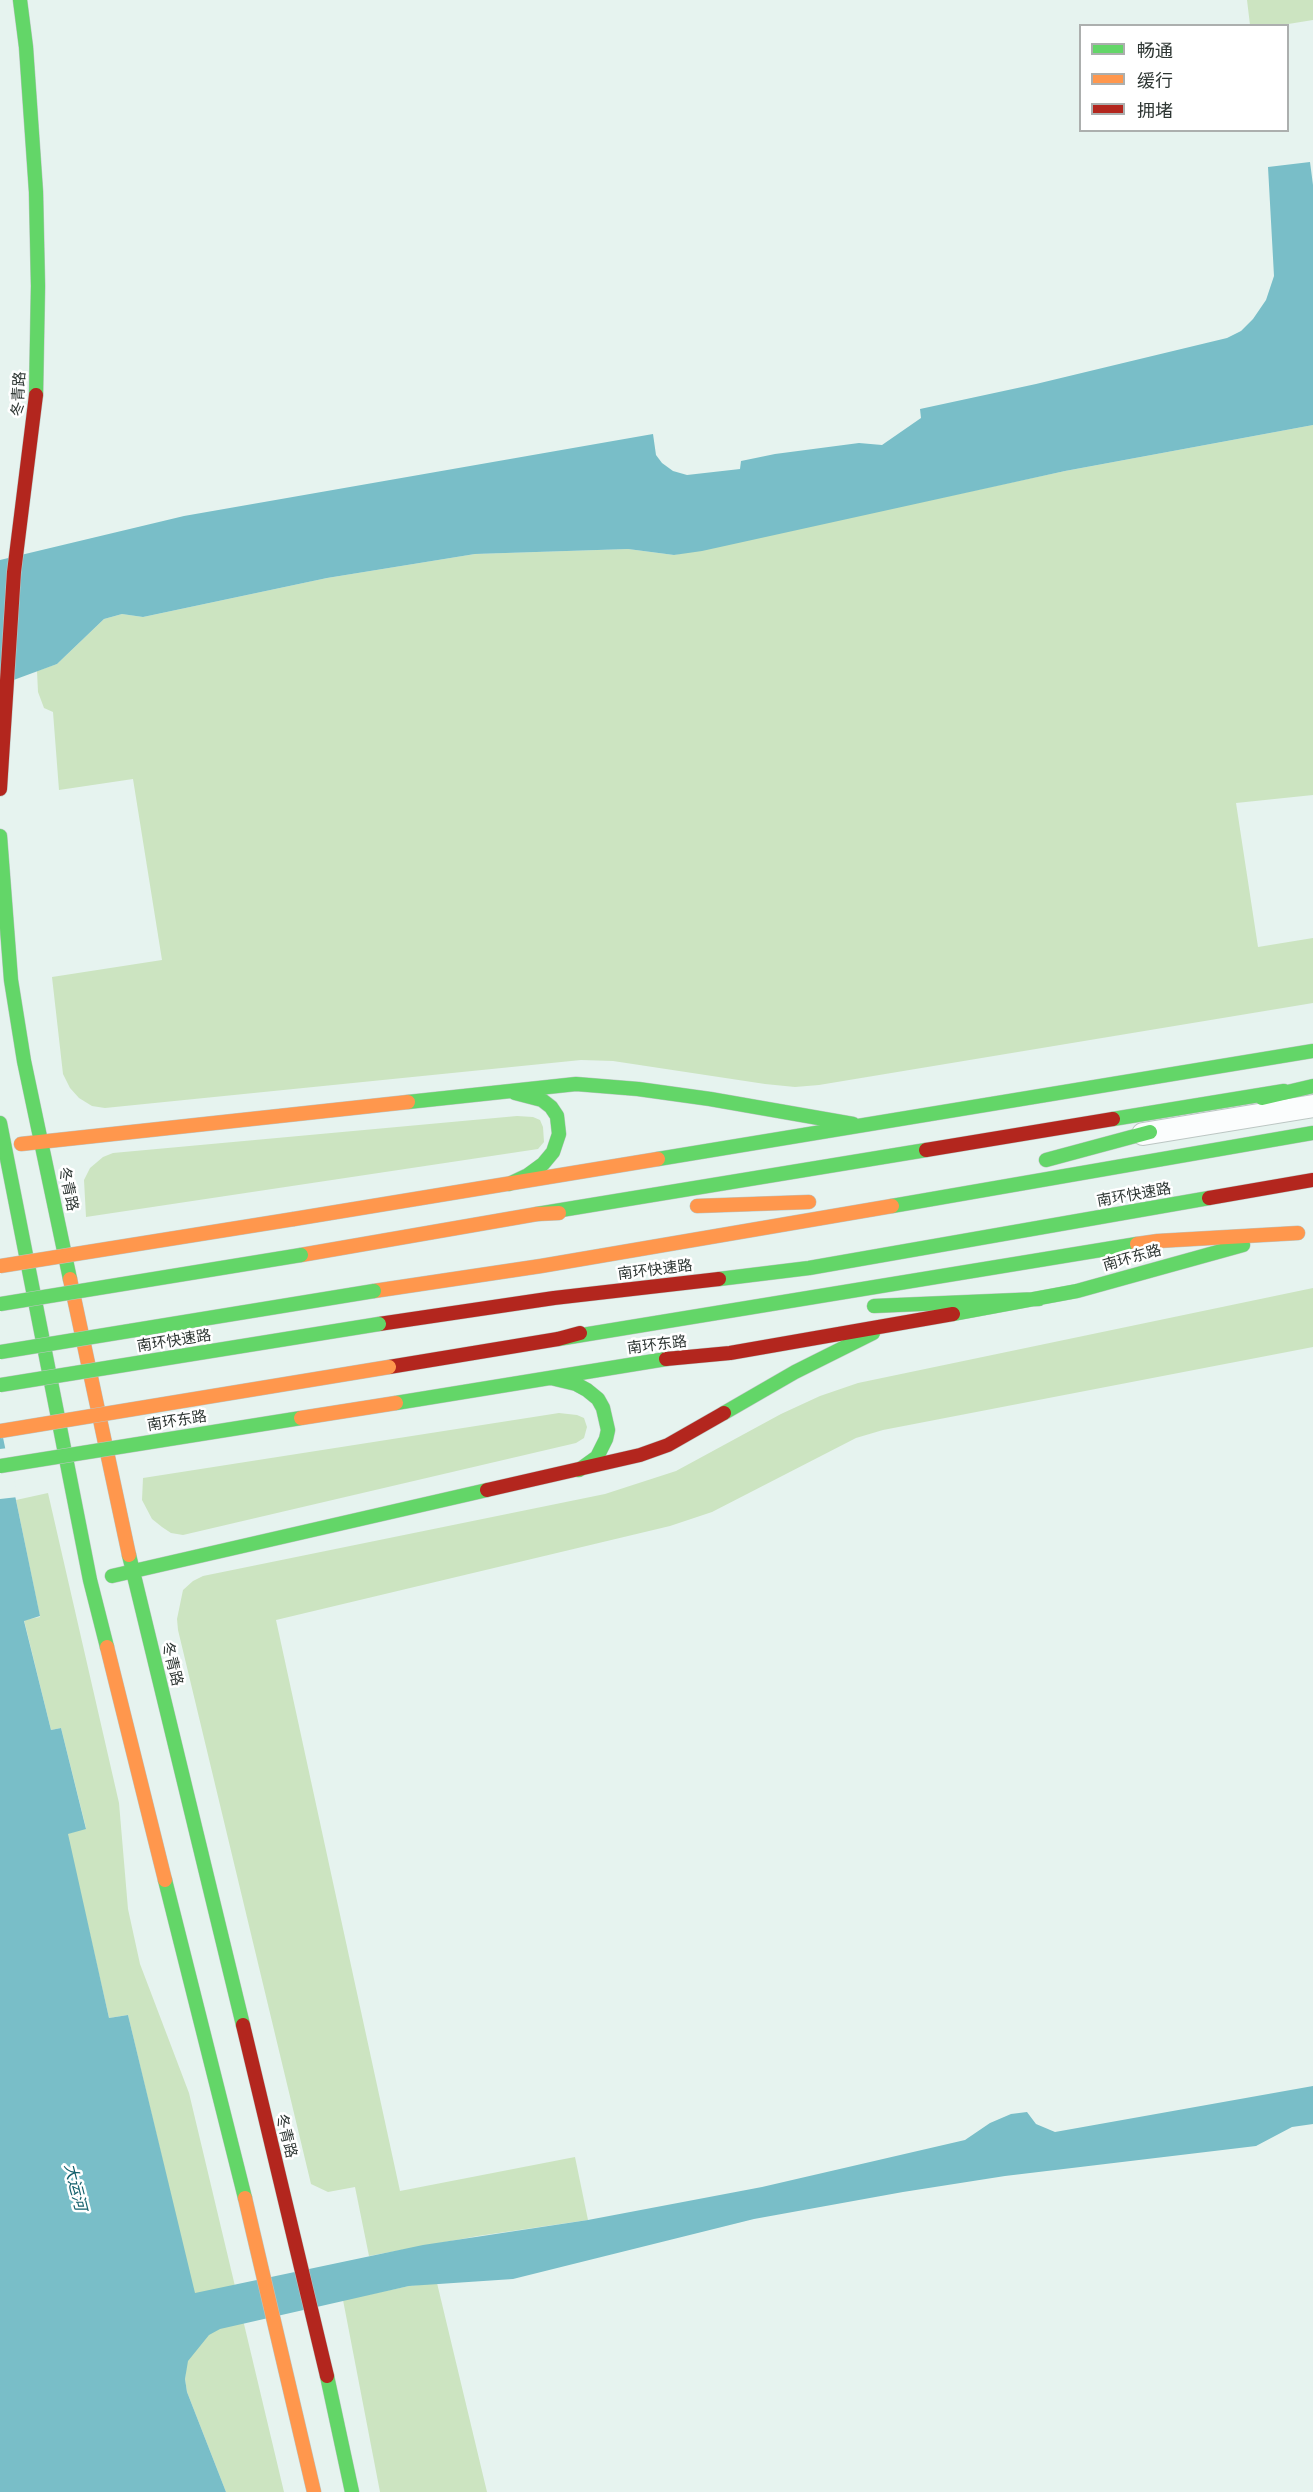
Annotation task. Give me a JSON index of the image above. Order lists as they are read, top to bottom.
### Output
{
  "streets": {
    "main road": ["冬青路", "南环快速路", "南环东路"]
  },
  "water": ["大运河"],
  "legend": ["畅通", "缓行", "拥堵"]
}
